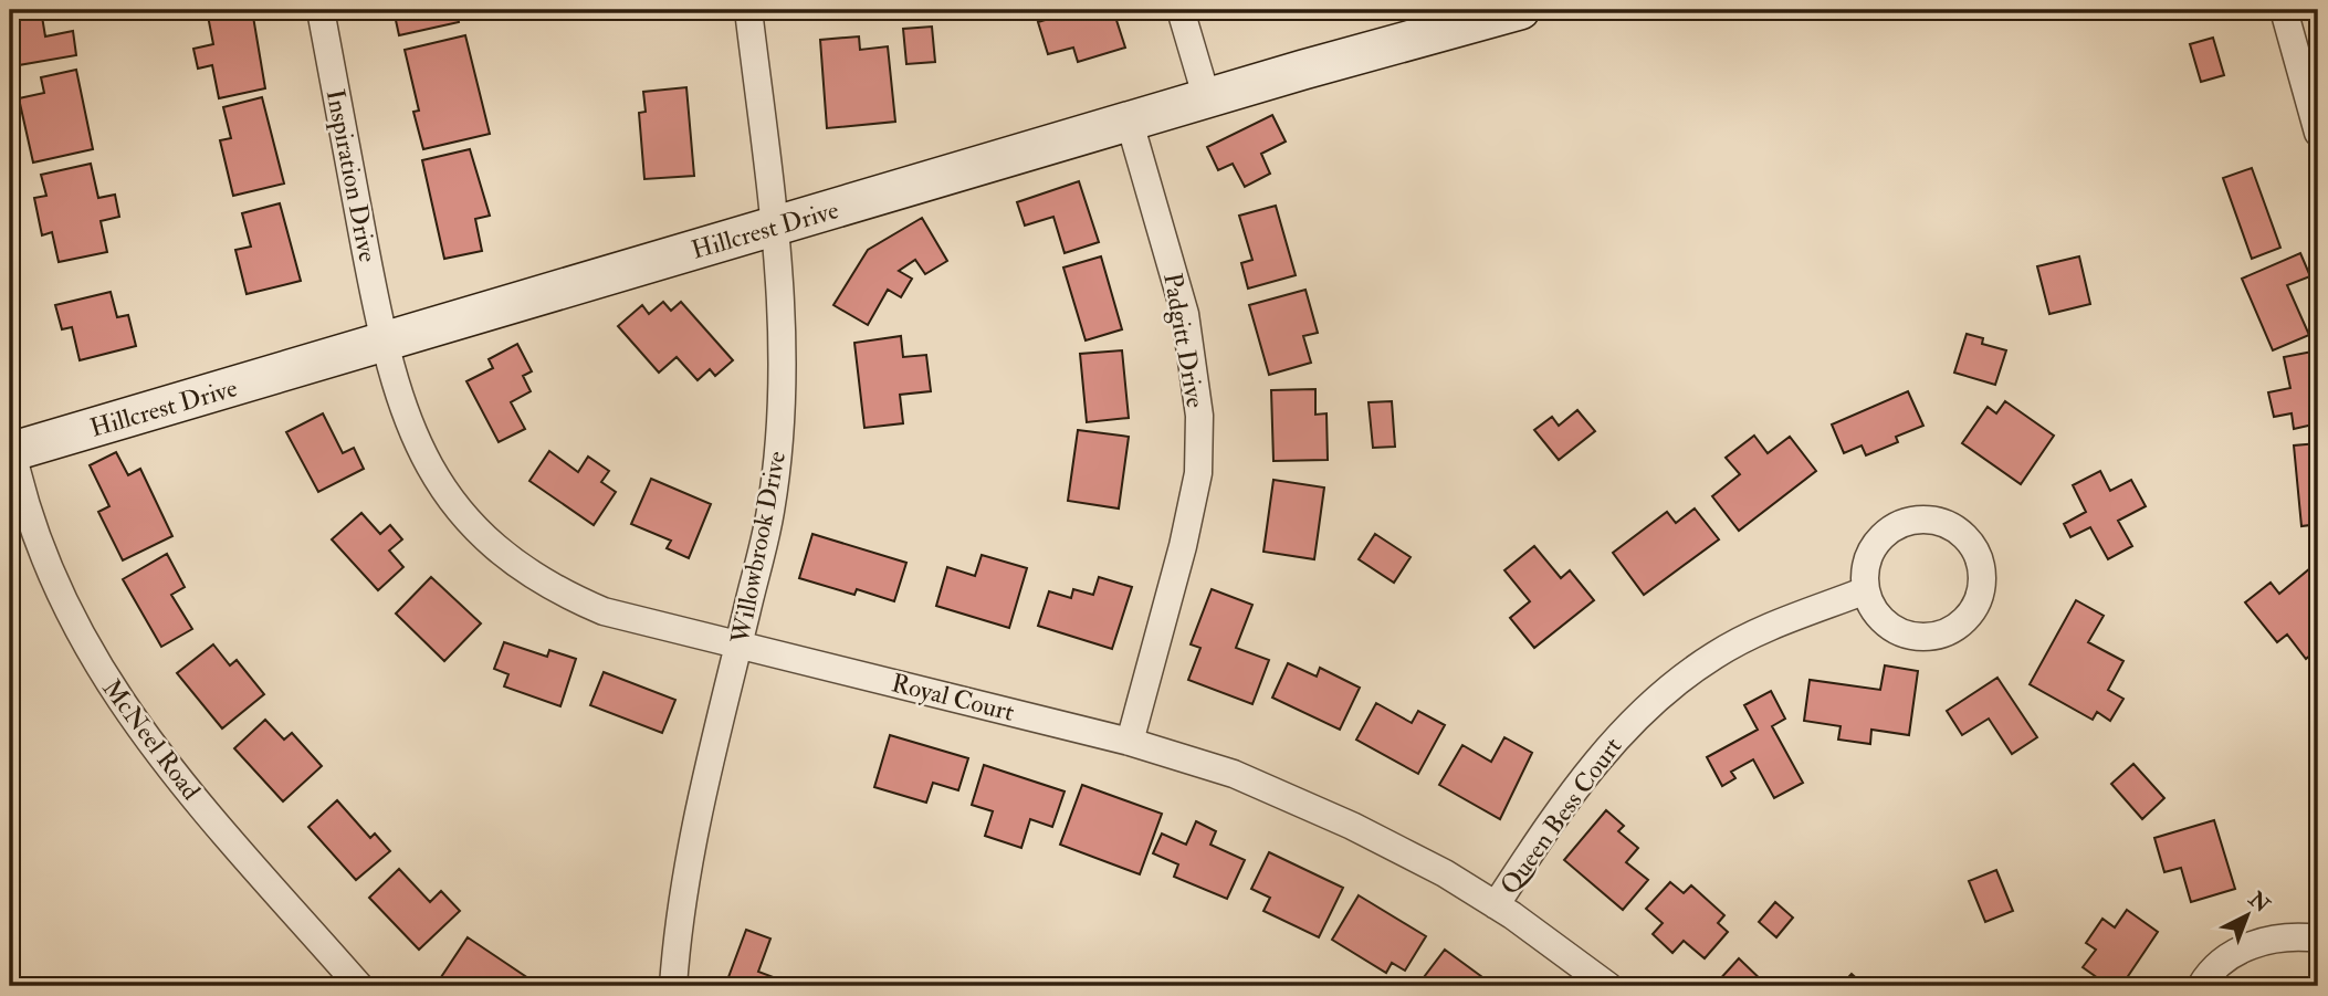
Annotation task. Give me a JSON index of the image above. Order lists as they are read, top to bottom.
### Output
{
  "streets": {
    "street": [
      "Inspiration Drive",
      "Hillcrest Drive",
      "Padgitt Drive",
      "Willowbrook Drive",
      "Royal Court",
      "McNeel Road",
      "Queen Bess Court"
    ]
  },
  "crossings": [
    ["Inspiration Drive", "Hillcrest Drive"],
    ["Inspiration Drive", "Royal Court"],
    ["Hillcrest Drive", "Padgitt Drive"],
    ["Hillcrest Drive", "Willowbrook Drive"],
    ["Hillcrest Drive", "Royal Court"],
    ["Hillcrest Drive", "McNeel Road"],
    ["Padgitt Drive", "Royal Court"],
    ["Willowbrook Drive", "Royal Court"],
    ["Royal Court", "Queen Bess Court"]
  ],
  "north": "top right"
}
